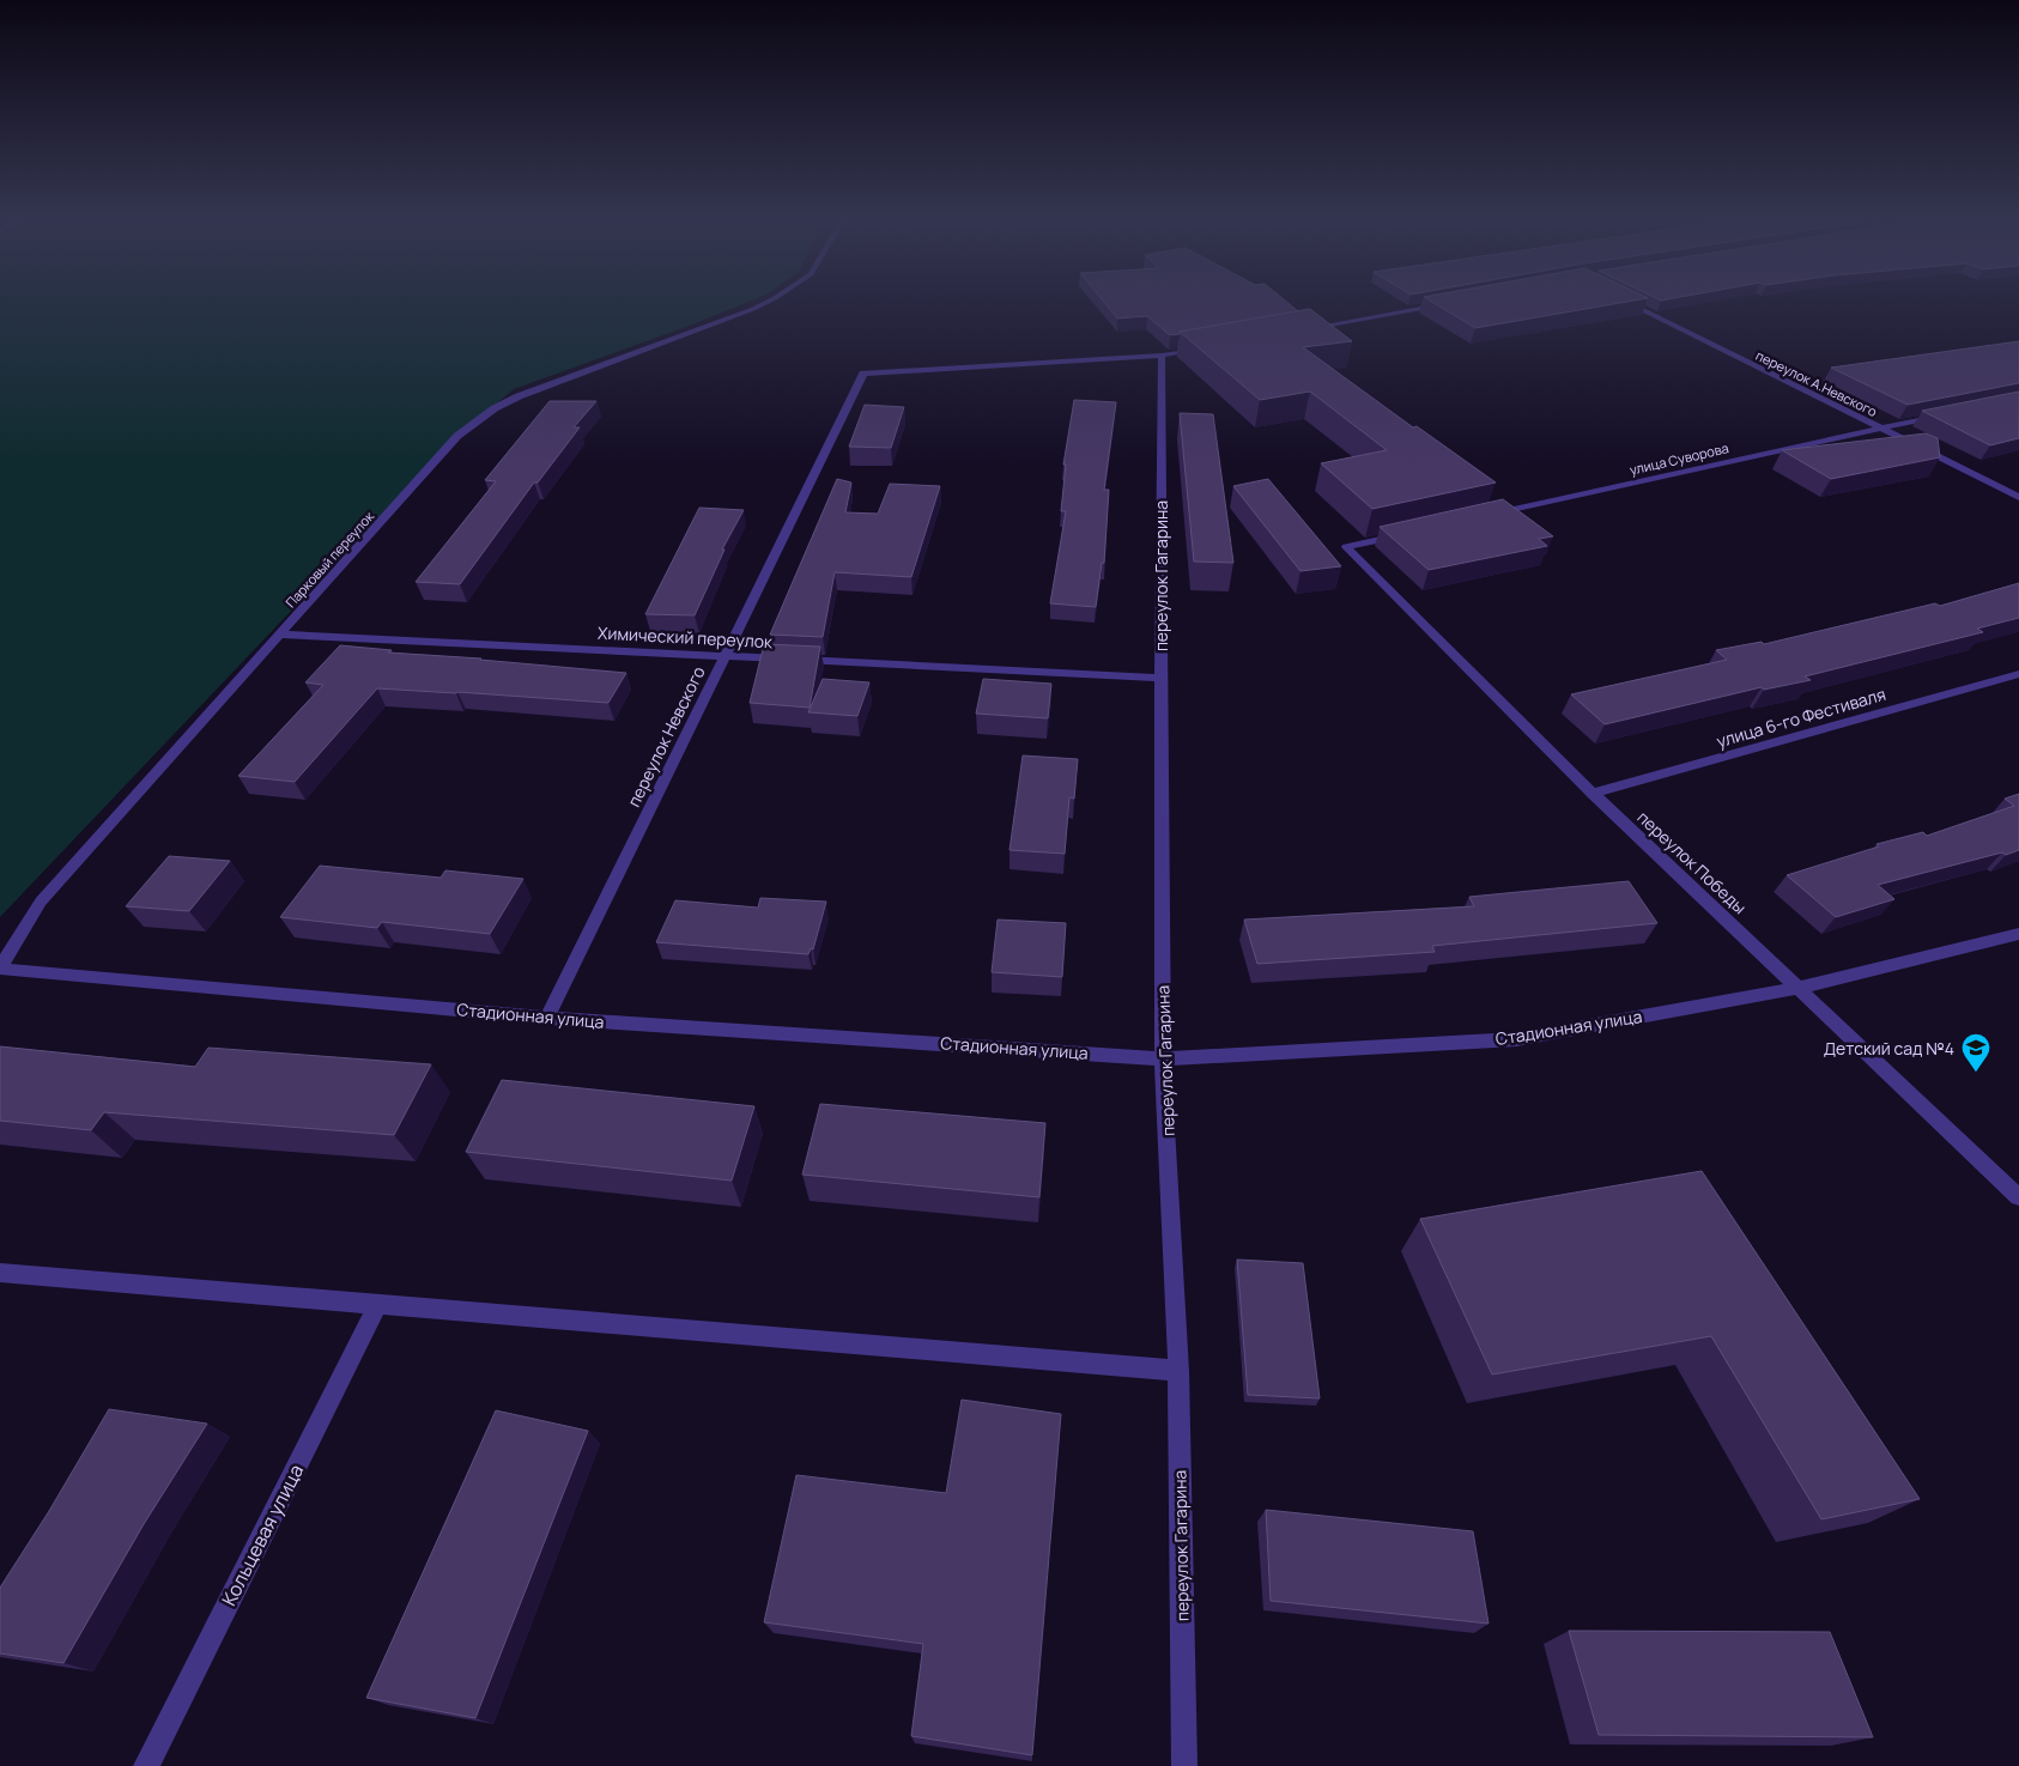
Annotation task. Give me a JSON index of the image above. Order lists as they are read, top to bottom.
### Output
{
  "streets": {
    "street": [
      "переулок А.Невского",
      "улица Суворова",
      "Парковый переулок",
      "переулок Гагарина",
      "Химический переулок",
      "улица 6-го Фестиваля",
      "переулок Невского",
      "переулок Победы",
      "Стадионная улица",
      "Кольцевая улица"
    ]
  },
  "crossings": [
    ["переулок А.Невского", "улица Суворова"],
    ["Парковый переулок", "Химический переулок"],
    ["Парковый переулок", "Стадионная улица"],
    ["переулок Гагарина", "Химический переулок"],
    ["переулок Гагарина", "переулок Невского"],
    ["переулок Гагарина", "Стадионная улица"],
    ["Химический переулок", "переулок Невского"],
    ["улица 6-го Фестиваля", "переулок Победы"],
    ["переулок Невского", "Стадионная улица"],
    ["переулок Победы", "Стадионная улица"]
  ],
  "places": {
    "school or university": ["Детский сад №4"]
  }
}
